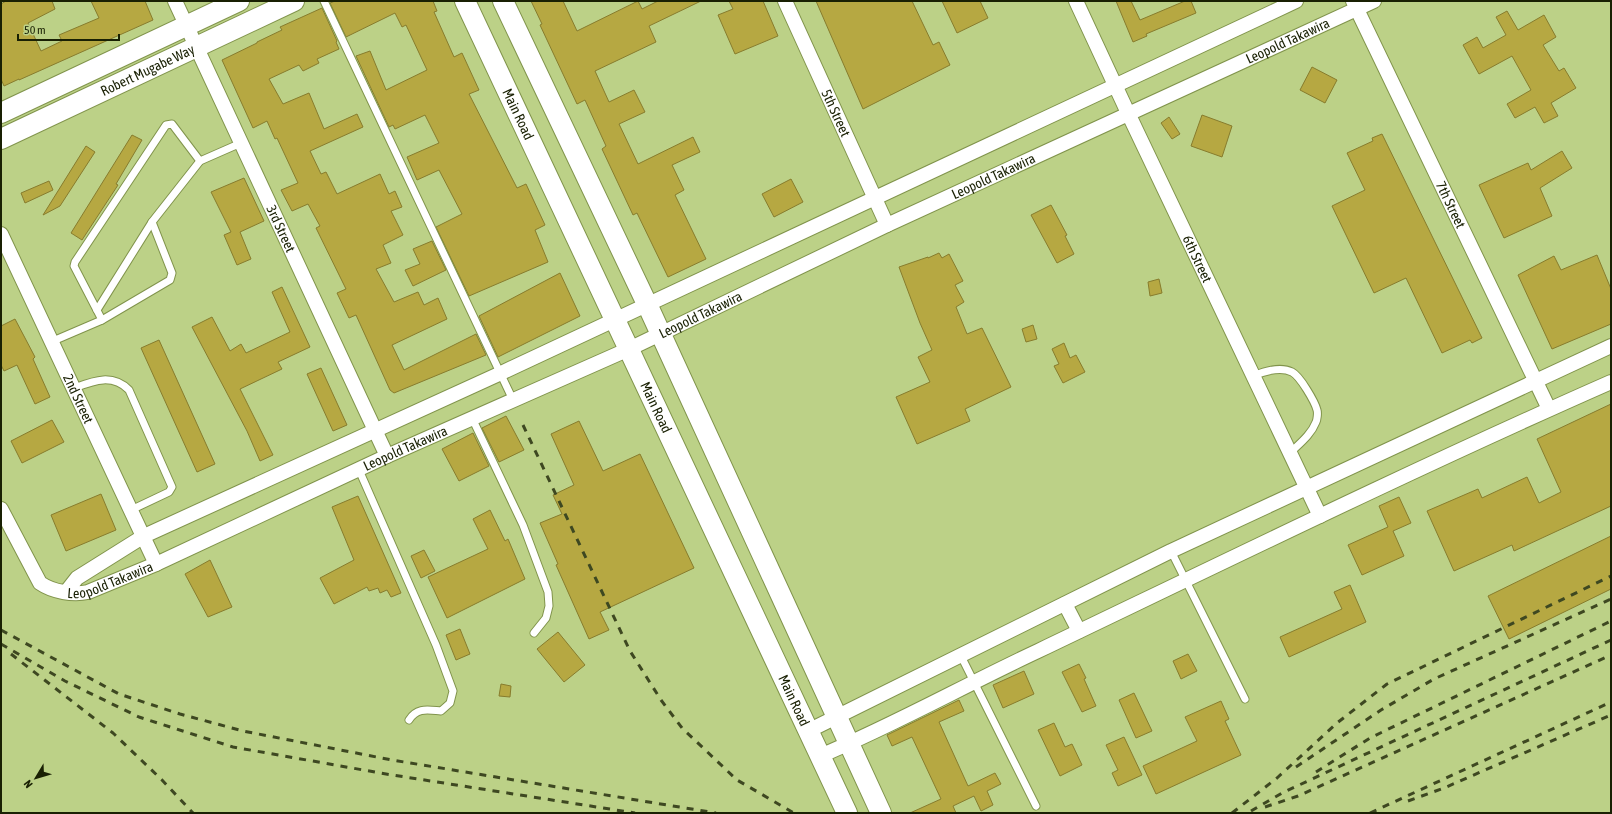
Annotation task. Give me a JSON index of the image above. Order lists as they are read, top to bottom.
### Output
{
  "streets": {
    "main road": ["Robert Mugabe Way", "Main Road"],
    "street": [
      "Leopold Takawira",
      "5th Street",
      "7th Street",
      "3rd Street",
      "6th Street",
      "2nd Street"
    ]
  },
  "crossings": [
    ["Leopold Takawira", "5th Street"],
    ["Leopold Takawira", "Main Road"],
    ["Leopold Takawira", "7th Street"],
    ["Leopold Takawira", "3rd Street"],
    ["Leopold Takawira", "6th Street"],
    ["Leopold Takawira", "2nd Street"],
    ["Robert Mugabe Way", "3rd Street"]
  ],
  "scale_bar": "50 m",
  "north": "bottom left"
}
